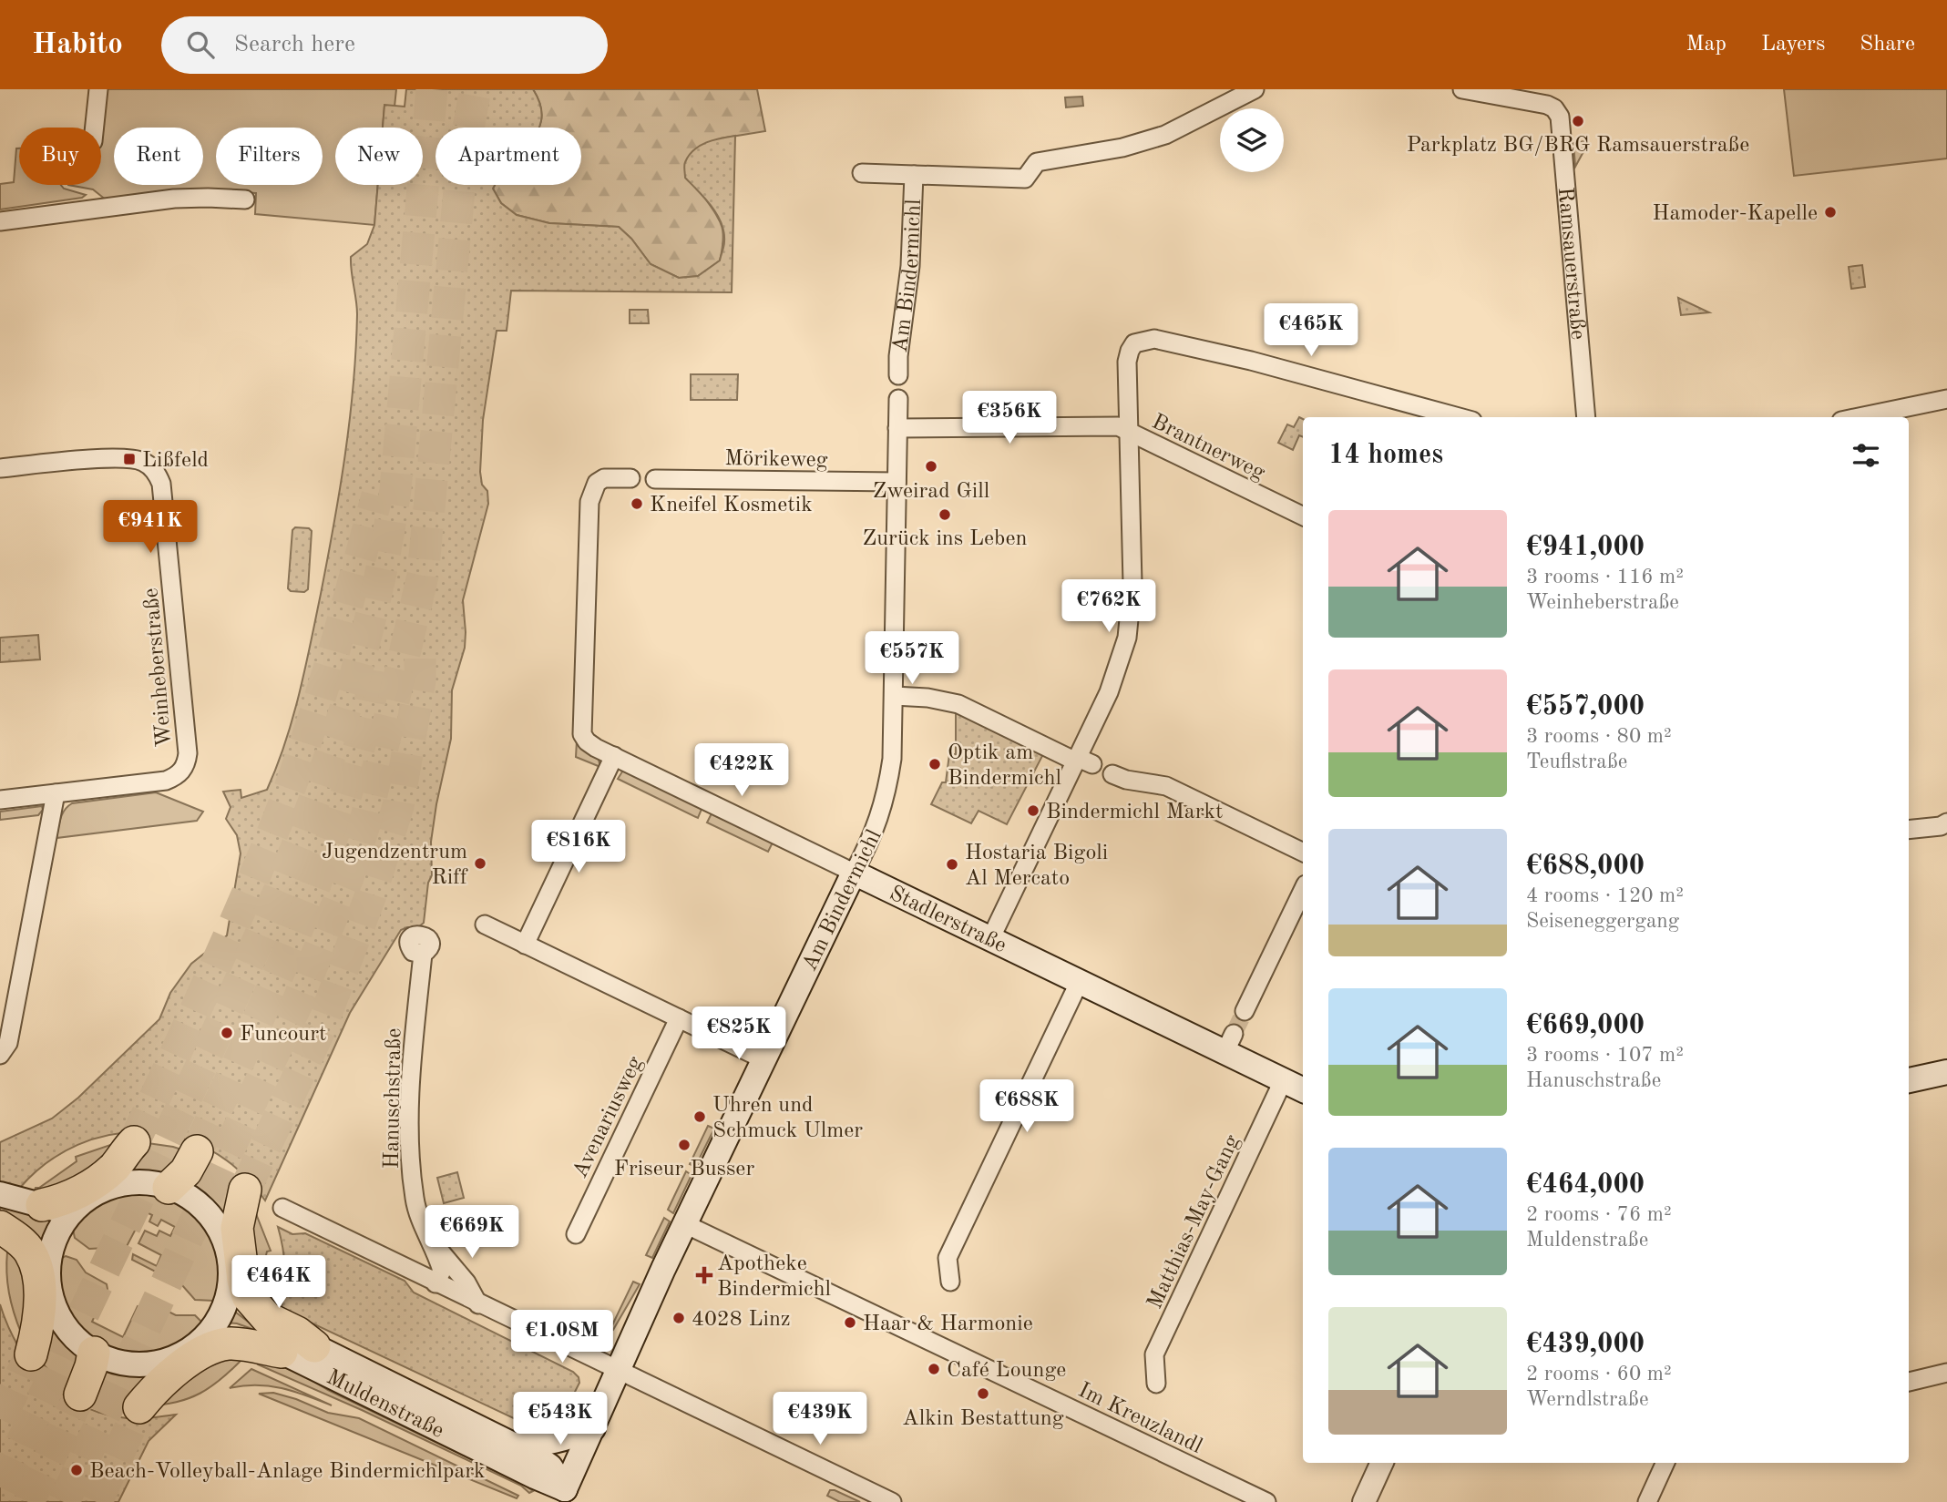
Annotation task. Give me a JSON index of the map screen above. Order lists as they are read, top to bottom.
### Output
{
  "streets": {
    "main road": ["Am Bindermichl", "Stadlerstraße", "Muldenstraße"],
    "street": [
      "Ramsauerstraße",
      "Brantnerweg",
      "Mörikeweg",
      "Weinheberstraße",
      "Hanuschstraße",
      "Avenariusweg",
      "Matthias-May-Gang",
      "Im Kreuzlandl"
    ]
  },
  "crossings": [
    ["Am Bindermichl", "Brantnerweg"],
    ["Am Bindermichl", "Mörikeweg"],
    ["Am Bindermichl", "Stadlerstraße"],
    ["Am Bindermichl", "Muldenstraße"],
    ["Am Bindermichl", "Im Kreuzlandl"],
    ["Stadlerstraße", "Matthias-May-Gang"]
  ],
  "places": {
    "other": [
      "Parkplatz BG/BRG Ramsauerstraße",
      "Hamoder-Kapelle",
      "Zweirad Gill",
      "Kneifel Kosmetik",
      "Zurück ins Leben",
      "Optik am Bindermichl",
      "Bindermichl Markt",
      "Jugendzentrum Riff",
      "Hostaria Bigoli Al Mercato",
      "Funcourt",
      "Uhren und Schmuck Ulmer",
      "Friseur Busser",
      "4028 Linz",
      "Haar & Harmonie",
      "Café Lounge",
      "Alkin Bestattung",
      "Beach-Volleyball-Anlage Bindermichlpark"
    ],
    "transit": ["Lißfeld"],
    "health": ["Apotheke Bindermichl"]
  },
  "page": {
    "header": "Habito",
    "search": "Search here",
    "nav": ["Map", "Layers", "Share"],
    "chip": [
      "Buy",
      "Rent",
      "Filters",
      "New",
      "Apartment"
    ],
    "price": [
      "€465K",
      "€356K",
      "€941K",
      "€762K",
      "€557K",
      "€422K",
      "€816K",
      "€825K",
      "€688K",
      "€669K",
      "€464K",
      "€1.08M",
      "€543K",
      "€439K"
    ],
    "heading": "14 homes",
    "list": [
      {
        "name": "€941,000",
        "note": "3 rooms · 116 m² · Weinheberstraße"
      },
      {
        "name": "€557,000",
        "note": "3 rooms · 80 m² · Teuflstraße"
      },
      {
        "name": "€688,000",
        "note": "4 rooms · 120 m² · Seiseneggergang"
      },
      {
        "name": "€669,000",
        "note": "3 rooms · 107 m² · Hanuschstraße"
      },
      {
        "name": "€464,000",
        "note": "2 rooms · 76 m² · Muldenstraße"
      },
      {
        "name": "€439,000",
        "note": "2 rooms · 60 m² · Werndlstraße"
      }
    ]
  }
}
